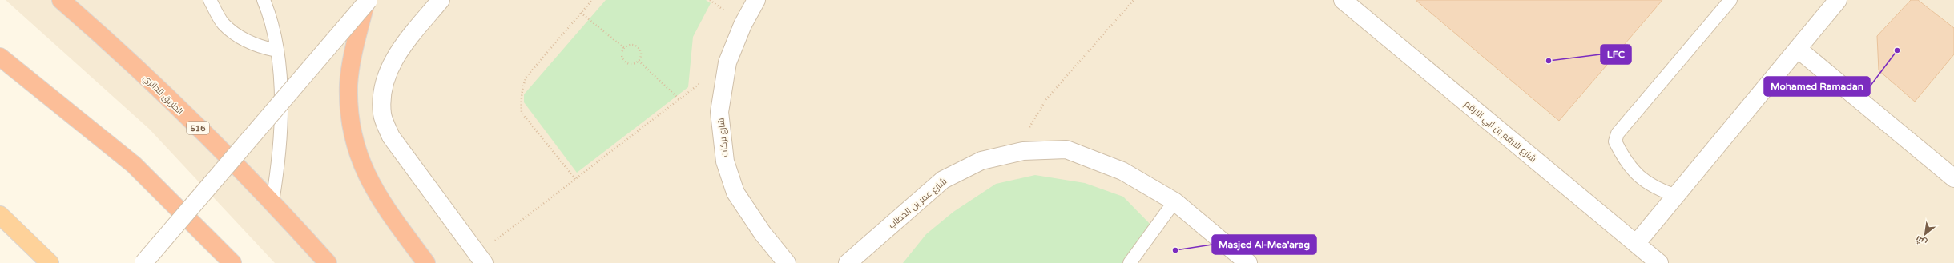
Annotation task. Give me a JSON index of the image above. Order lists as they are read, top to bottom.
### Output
{
  "streets": {
    "highway": ["الطريق الدائري", "516"],
    "street": ["شارع الارقم بن ابي الارقم", "شارع بركات", "شارع عمر بن الخطاب"]
  },
  "places": ["Mohamed Ramadan", "LFC", "Masjed Al-Mea'arag"],
  "north": "bottom left"
}
